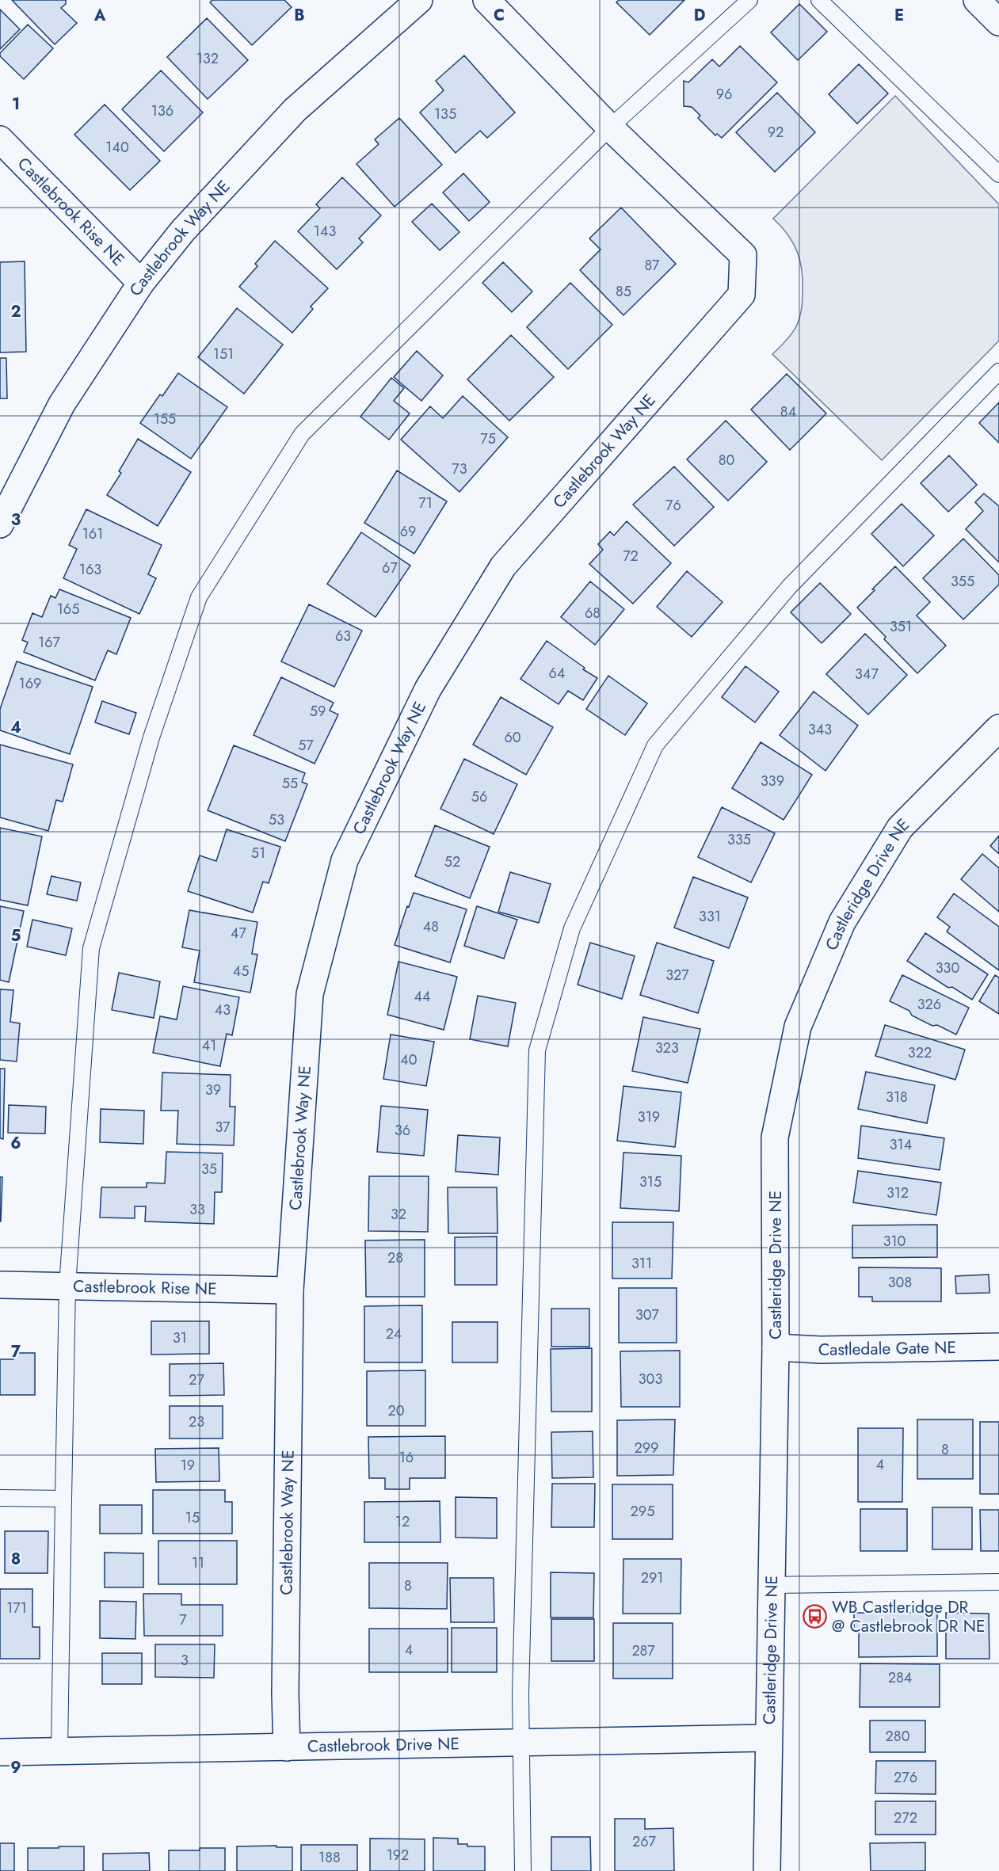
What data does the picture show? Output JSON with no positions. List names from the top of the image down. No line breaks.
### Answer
{"streets":{"street":["Castlebrook Rise NE","Castlebrook Way NE","Castleridge Drive NE","Castledale Gate NE","Castlebrook Drive NE"]},"crossings":[["Castlebrook Rise NE","Castlebrook Way NE"],["Castlebrook Way NE","Castlebrook Drive NE"],["Castleridge Drive NE","Castledale Gate NE"],["Castleridge Drive NE","Castlebrook Drive NE"]],"places":{"bus stop":["WB Castleridge DR @ Castlebrook DR NE"]},"house_numbers":["132","96","136","135","92","140","143","87","85","151","84","155","75","80","73","71","76","69","161","72","67","163","355","165","68","351","63","167","64","347","169","59","343","60","57","339","55","56","53","335","51","52","331","48","47","330","45","327","44","326","43","41","323","322","40","39","318","319","37","36","314","35","315","312","33","32","310","28","311","308","307","24","31","303","27","20","23","299","8","16","4","19","295","15","12","11","291","8","171","7","4","287","3","284","280","276","272","267","192","188"],"grid":{"columns":["A","B","C","D","E"],"rows":["1","2","3","4","5","6","7","8","9"]}}
